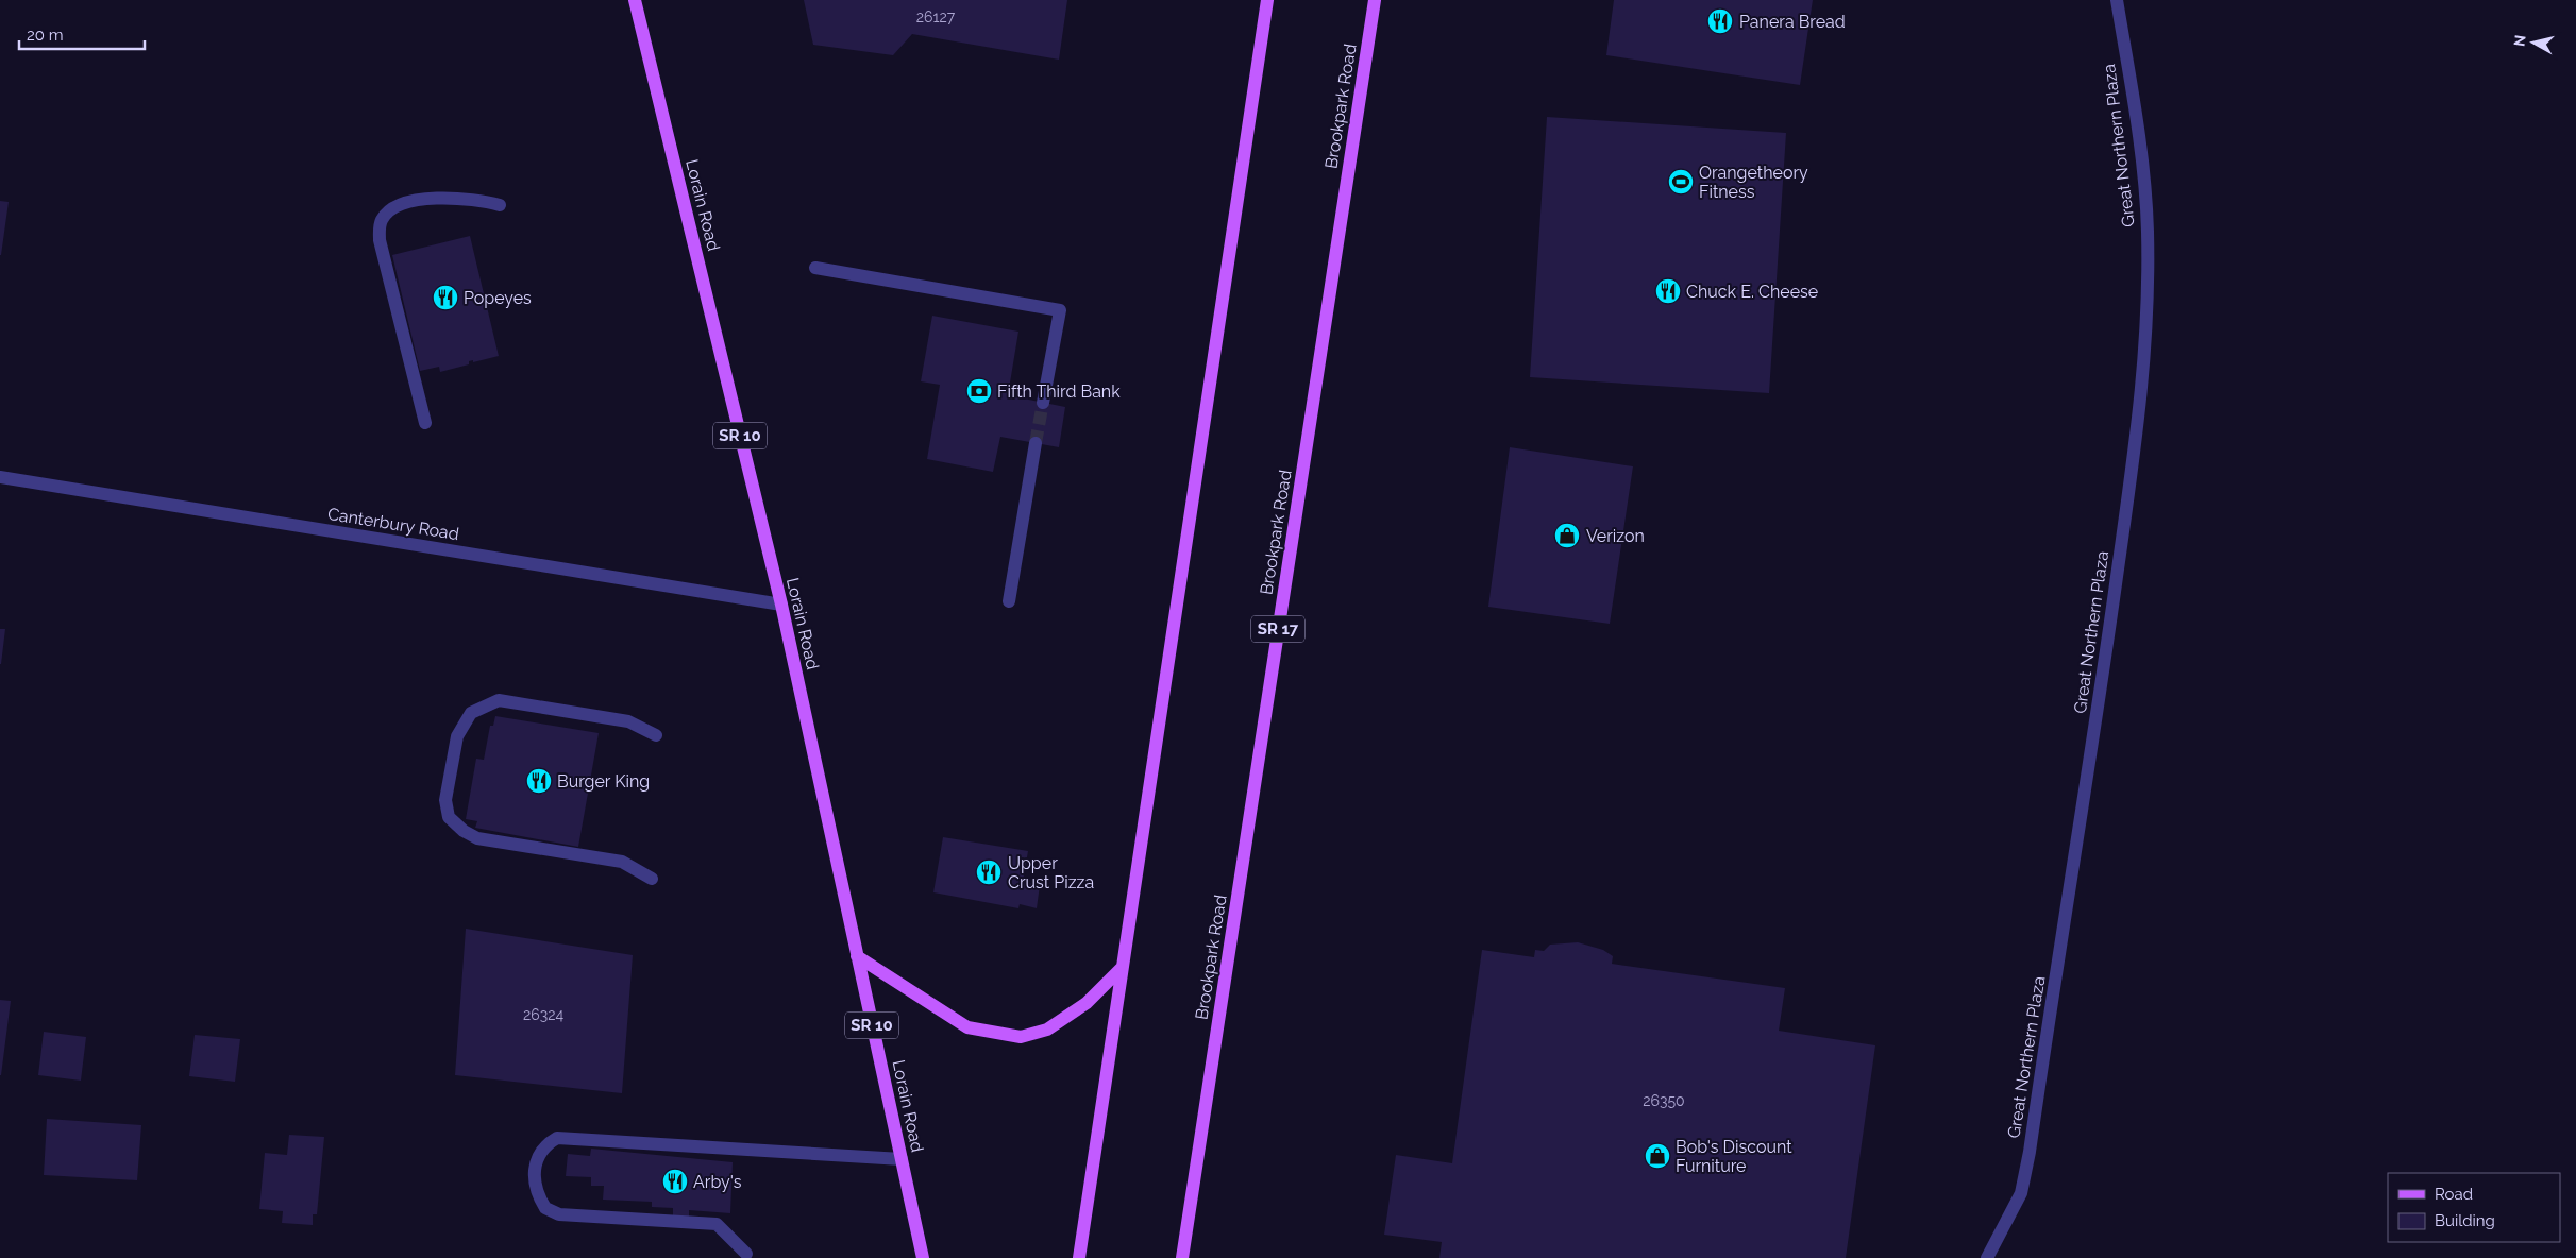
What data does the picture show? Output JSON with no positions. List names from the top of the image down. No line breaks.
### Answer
{"streets":{"main road":["Brookpark Road","Lorain Road","SR 10","SR 17"],"street":["Great Northern Plaza","Canterbury Road"]},"crossings":[["Lorain Road","Canterbury Road"]],"places":{"restaurant":["Panera Bread","Chuck E. Cheese","Popeyes","Burger King","Upper Crust Pizza","Arby's"],"sports":["Orangetheory Fitness"],"bank":["Fifth Third Bank"],"shop":["Verizon","Bob's Discount Furniture"]},"house_numbers":["26127","26324","26350"],"legend":["Road","Building"],"scale_bar":"20 m","north":"left"}
